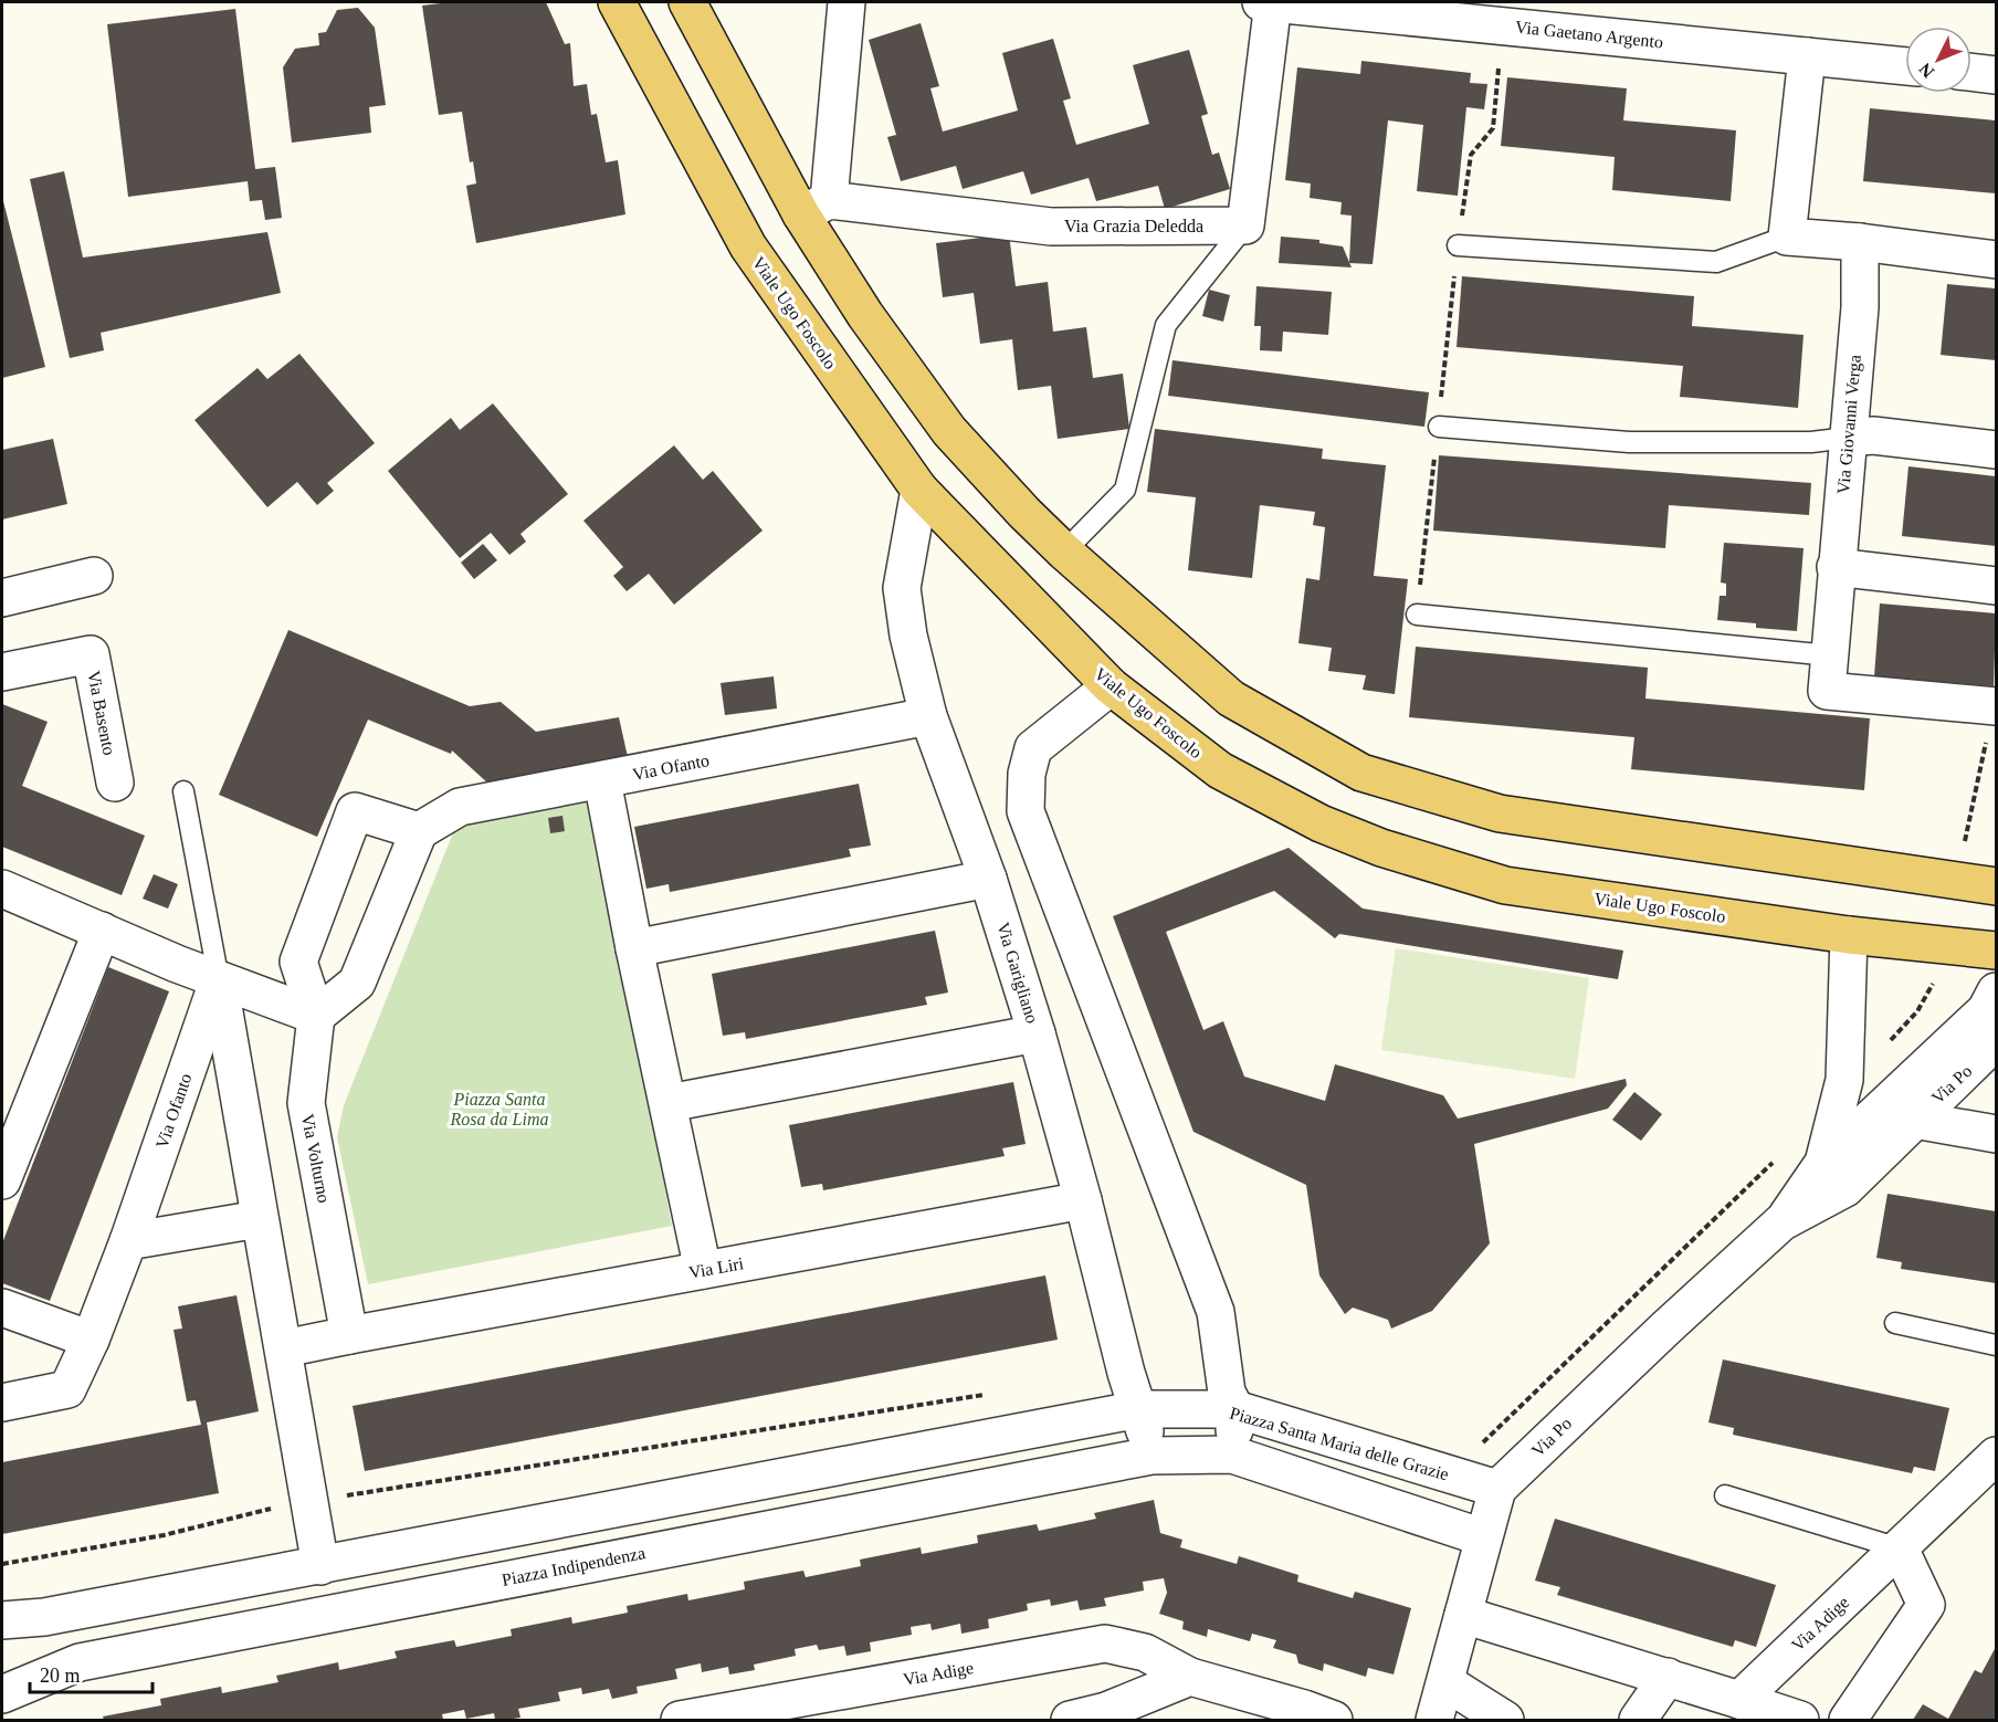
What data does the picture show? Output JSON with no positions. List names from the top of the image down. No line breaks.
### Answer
{"streets":{"main road":["Viale Ugo Foscolo"],"street":["Via Gaetano Argento","Via Grazia Deledda","Via Giovanni Verga","Via Basento","Via Ofanto","Via Garigliano","Via Po","Via Volturno","Via Liri","Piazza Santa Maria delle Grazie","Piazza Indipendenza","Via Adige"]},"crossings":[["Viale Ugo Foscolo","Via Garigliano"],["Viale Ugo Foscolo","Via Po"],["Via Ofanto","Via Garigliano"],["Via Garigliano","Via Liri"],["Via Garigliano","Piazza Santa Maria delle Grazie"],["Via Garigliano","Piazza Indipendenza"],["Via Po","Piazza Santa Maria delle Grazie"],["Via Volturno","Via Liri"]],"parks":["Piazza Santa Rosa da Lima"],"scale_bar":"20 m","north":"bottom left"}
